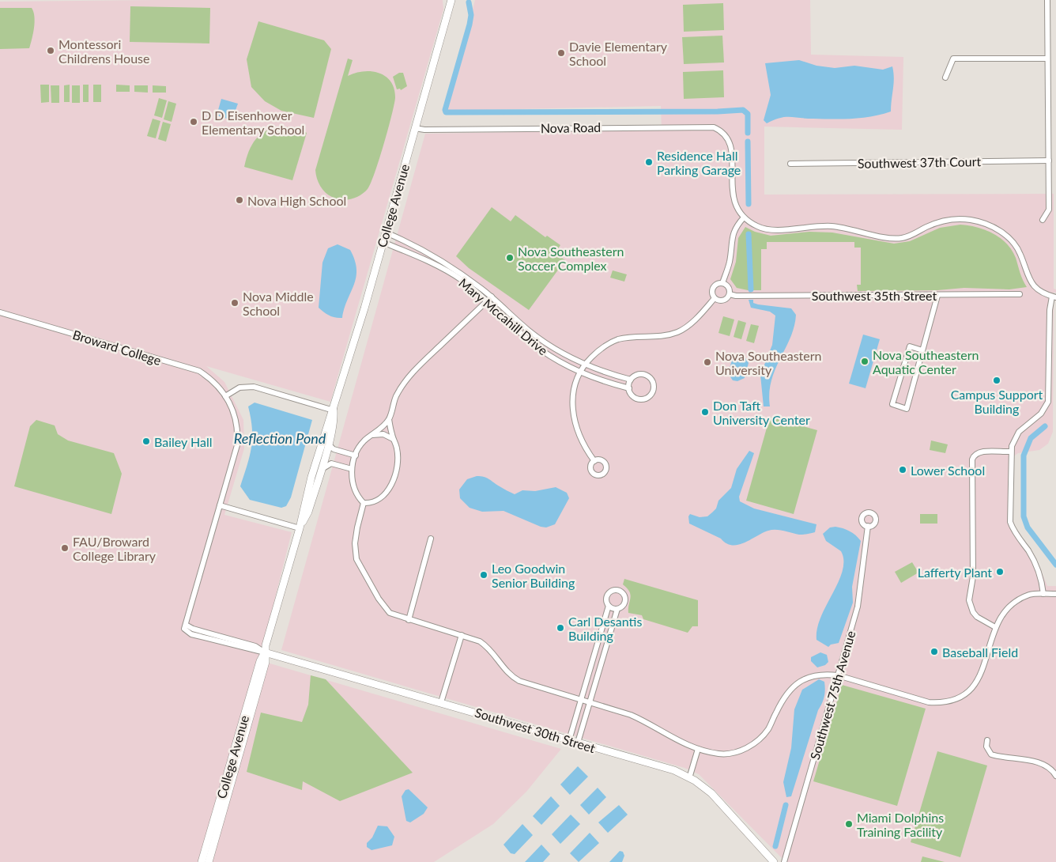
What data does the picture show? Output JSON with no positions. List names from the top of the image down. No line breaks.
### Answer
{"streets":{"street":["Nova Road","Southwest 37th Court","College Avenue","Southwest 35th Street","Mary Mccahill Drive","Broward College","Southwest 75th Avenue","Southwest 30th Street"]},"crossings":[["Nova Road","College Avenue"],["College Avenue","Mary Mccahill Drive"],["College Avenue","Broward College"],["College Avenue","Southwest 30th Street"],["Broward College","Southwest 30th Street"]],"water":["Reflection Pond"],"places":["Montessori Childrens House","Davie Elementary School","D D Eisenhower Elementary School","Residence Hall Parking Garage","Nova High School","Nova Southeastern Soccer Complex","Nova Middle School","Nova Southeastern Aquatic Center","Nova Southeastern University","Campus Support Building","Don Taft University Center","Bailey Hall","Lower School","FAU/Broward College Library","Lafferty Plant","Leo Goodwin Senior Building","Carl Desantis Building","Baseball Field","Miami Dolphins Training Facility"]}
